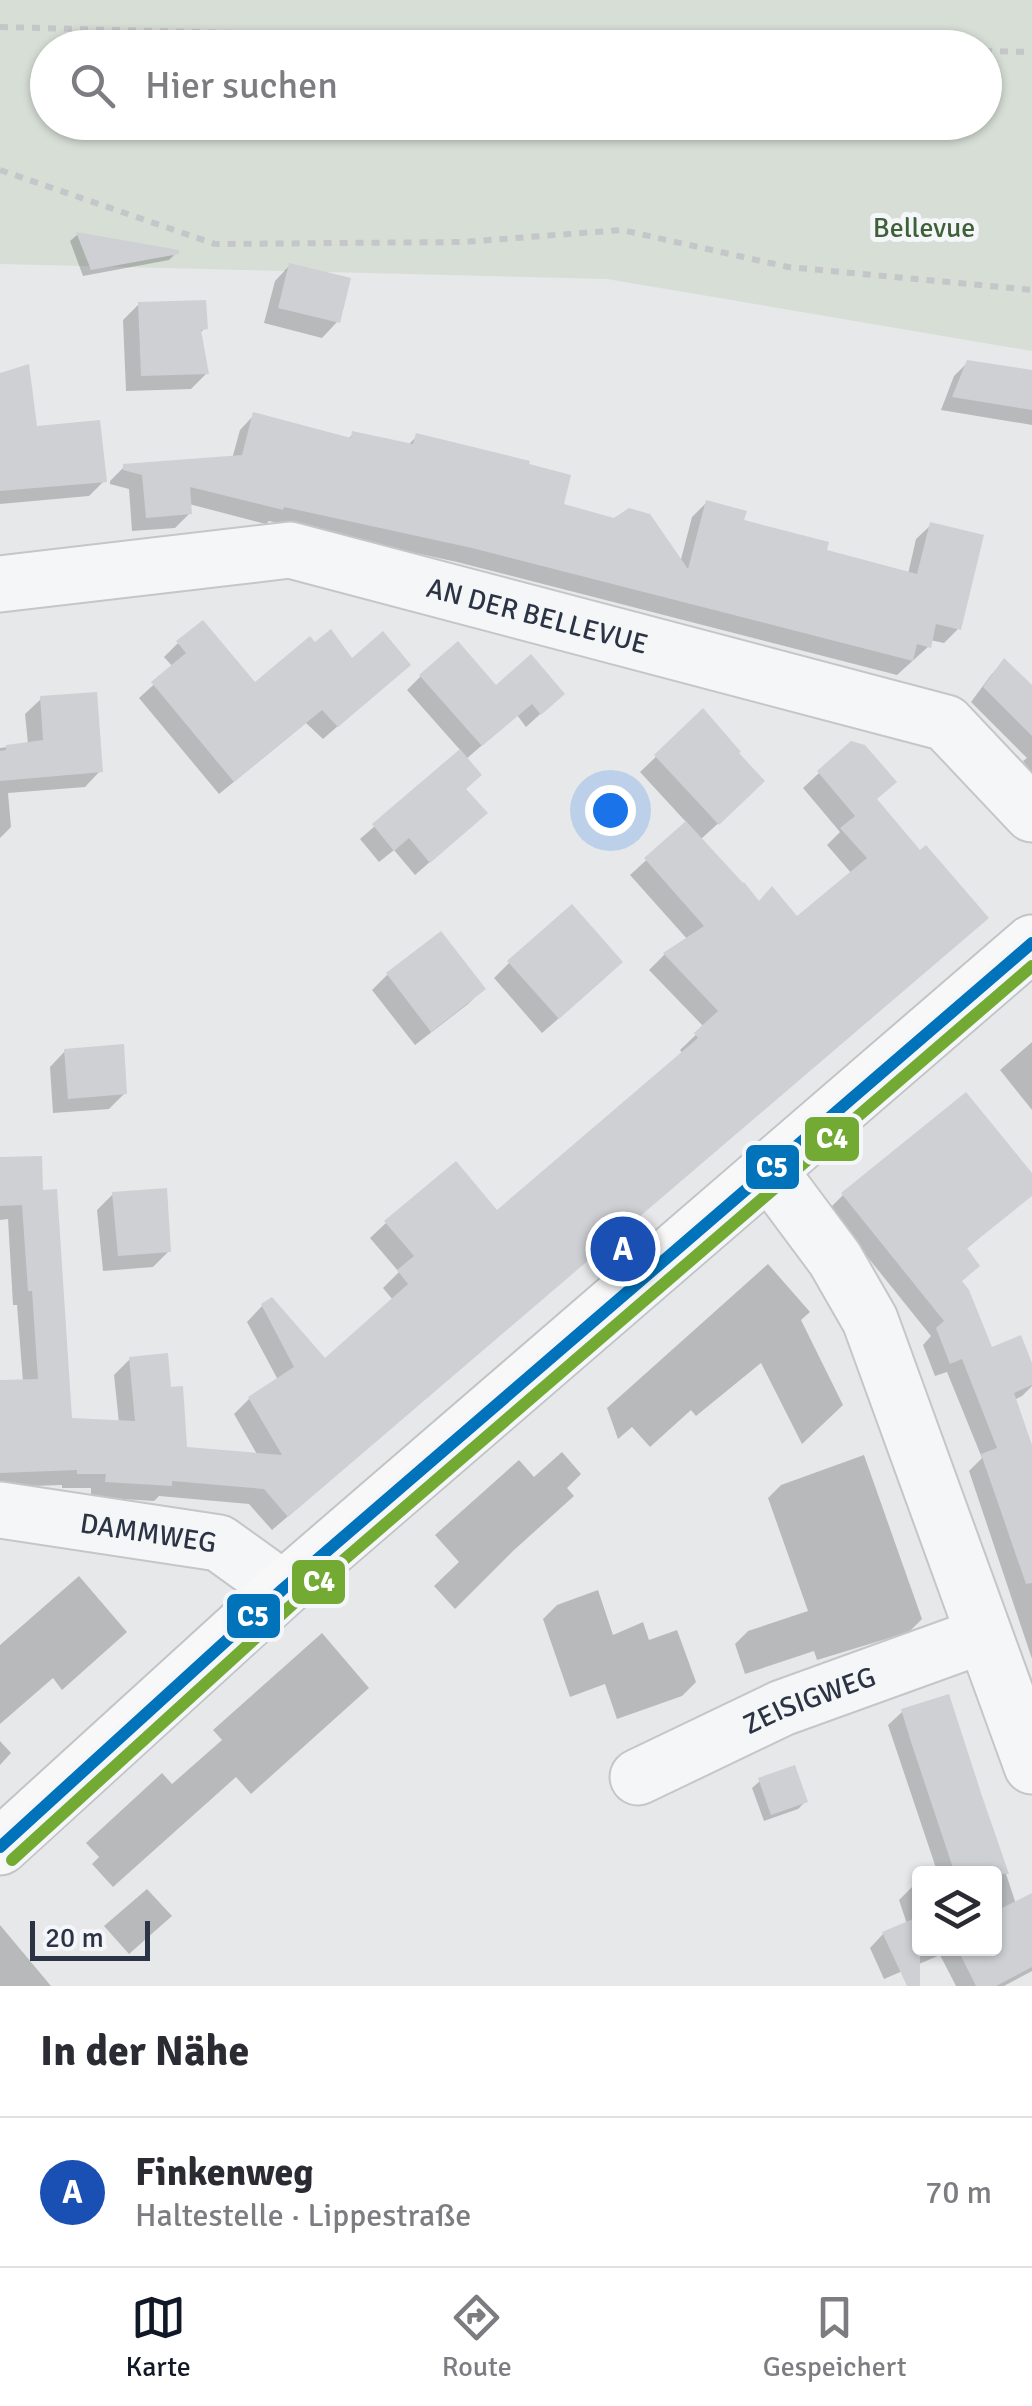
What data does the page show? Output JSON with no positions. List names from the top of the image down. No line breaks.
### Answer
{"streets":{"street":["AN DER BELLEVUE","DAMMWEG","ZEISIGWEG"]},"parks":["Bellevue"],"lines":["transit line C5","transit line C4"],"scale_bar":"20 m","page":{"search":"Hier suchen","pins":"A","scale":"20 m","heading":"In der Nähe","list":[{"mark":"A","name":"Finkenweg","note":"Haltestelle · Lippestraße","value":"70 m"}],"nav":["Karte","Route","Gespeichert"]}}
